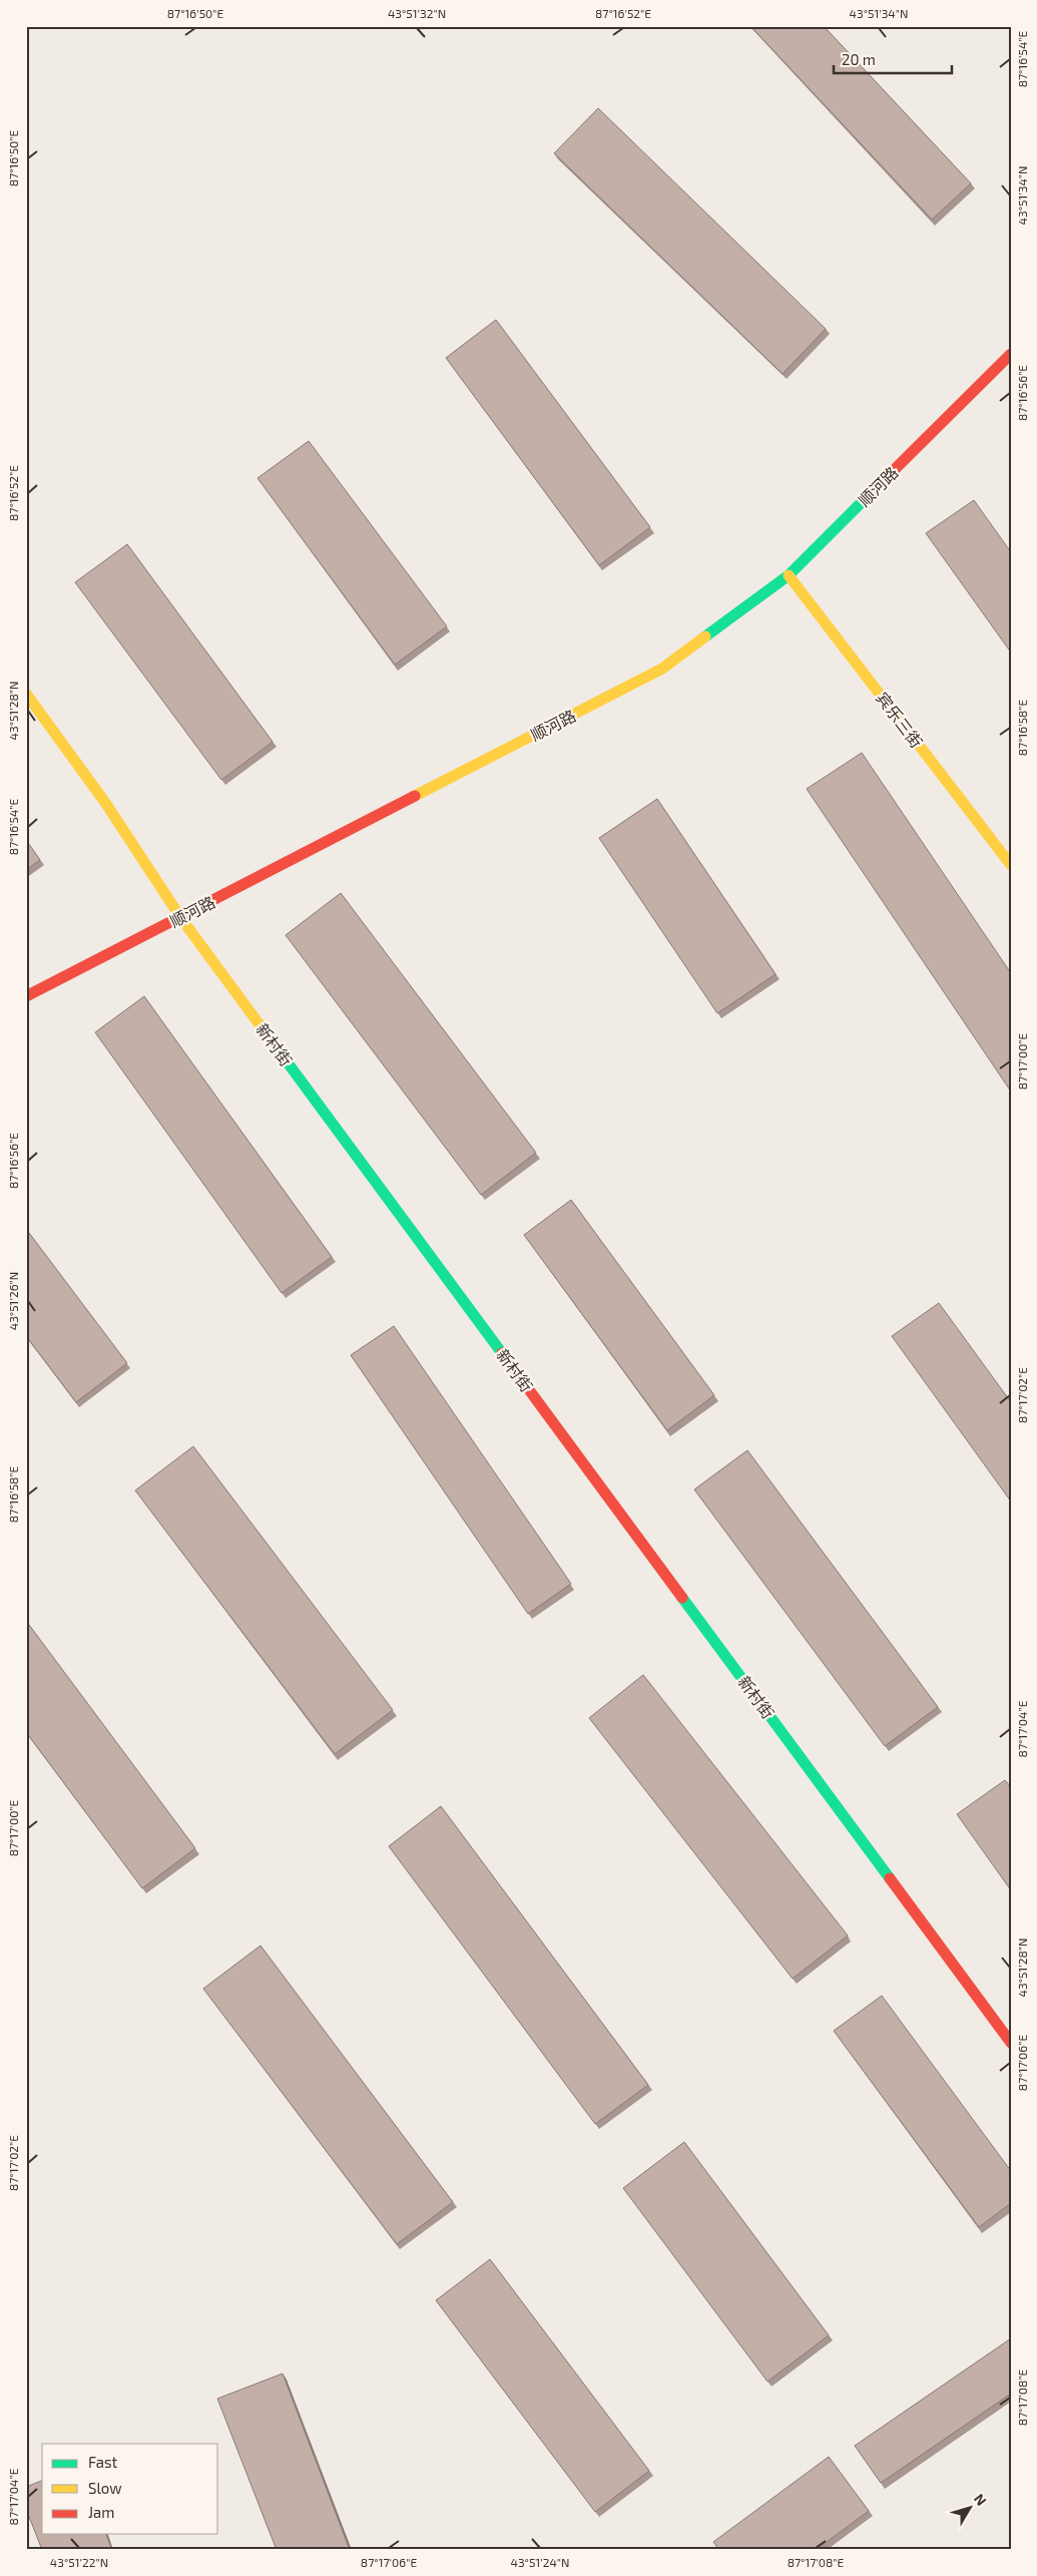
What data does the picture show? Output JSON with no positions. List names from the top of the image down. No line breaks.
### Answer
{"streets":{"street":["顺河路","宾乐三街","新村街"]},"crossings":[["顺河路","宾乐三街"],["顺河路","新村街"]],"legend":["Fast","Slow","Jam"],"scale_bar":"20 m","north":"top right","coordinates":["87°16'50\"E","43°51'32\"N","87°16'52\"E","43°51'34\"N","87°16'54\"E","87°16'56\"E","43°51'28\"N","87°16'58\"E","87°17'00\"E","43°51'26\"N","87°17'02\"E","87°17'04\"E","87°17'06\"E","87°17'08\"E","43°51'22\"N","43°51'24\"N"]}
